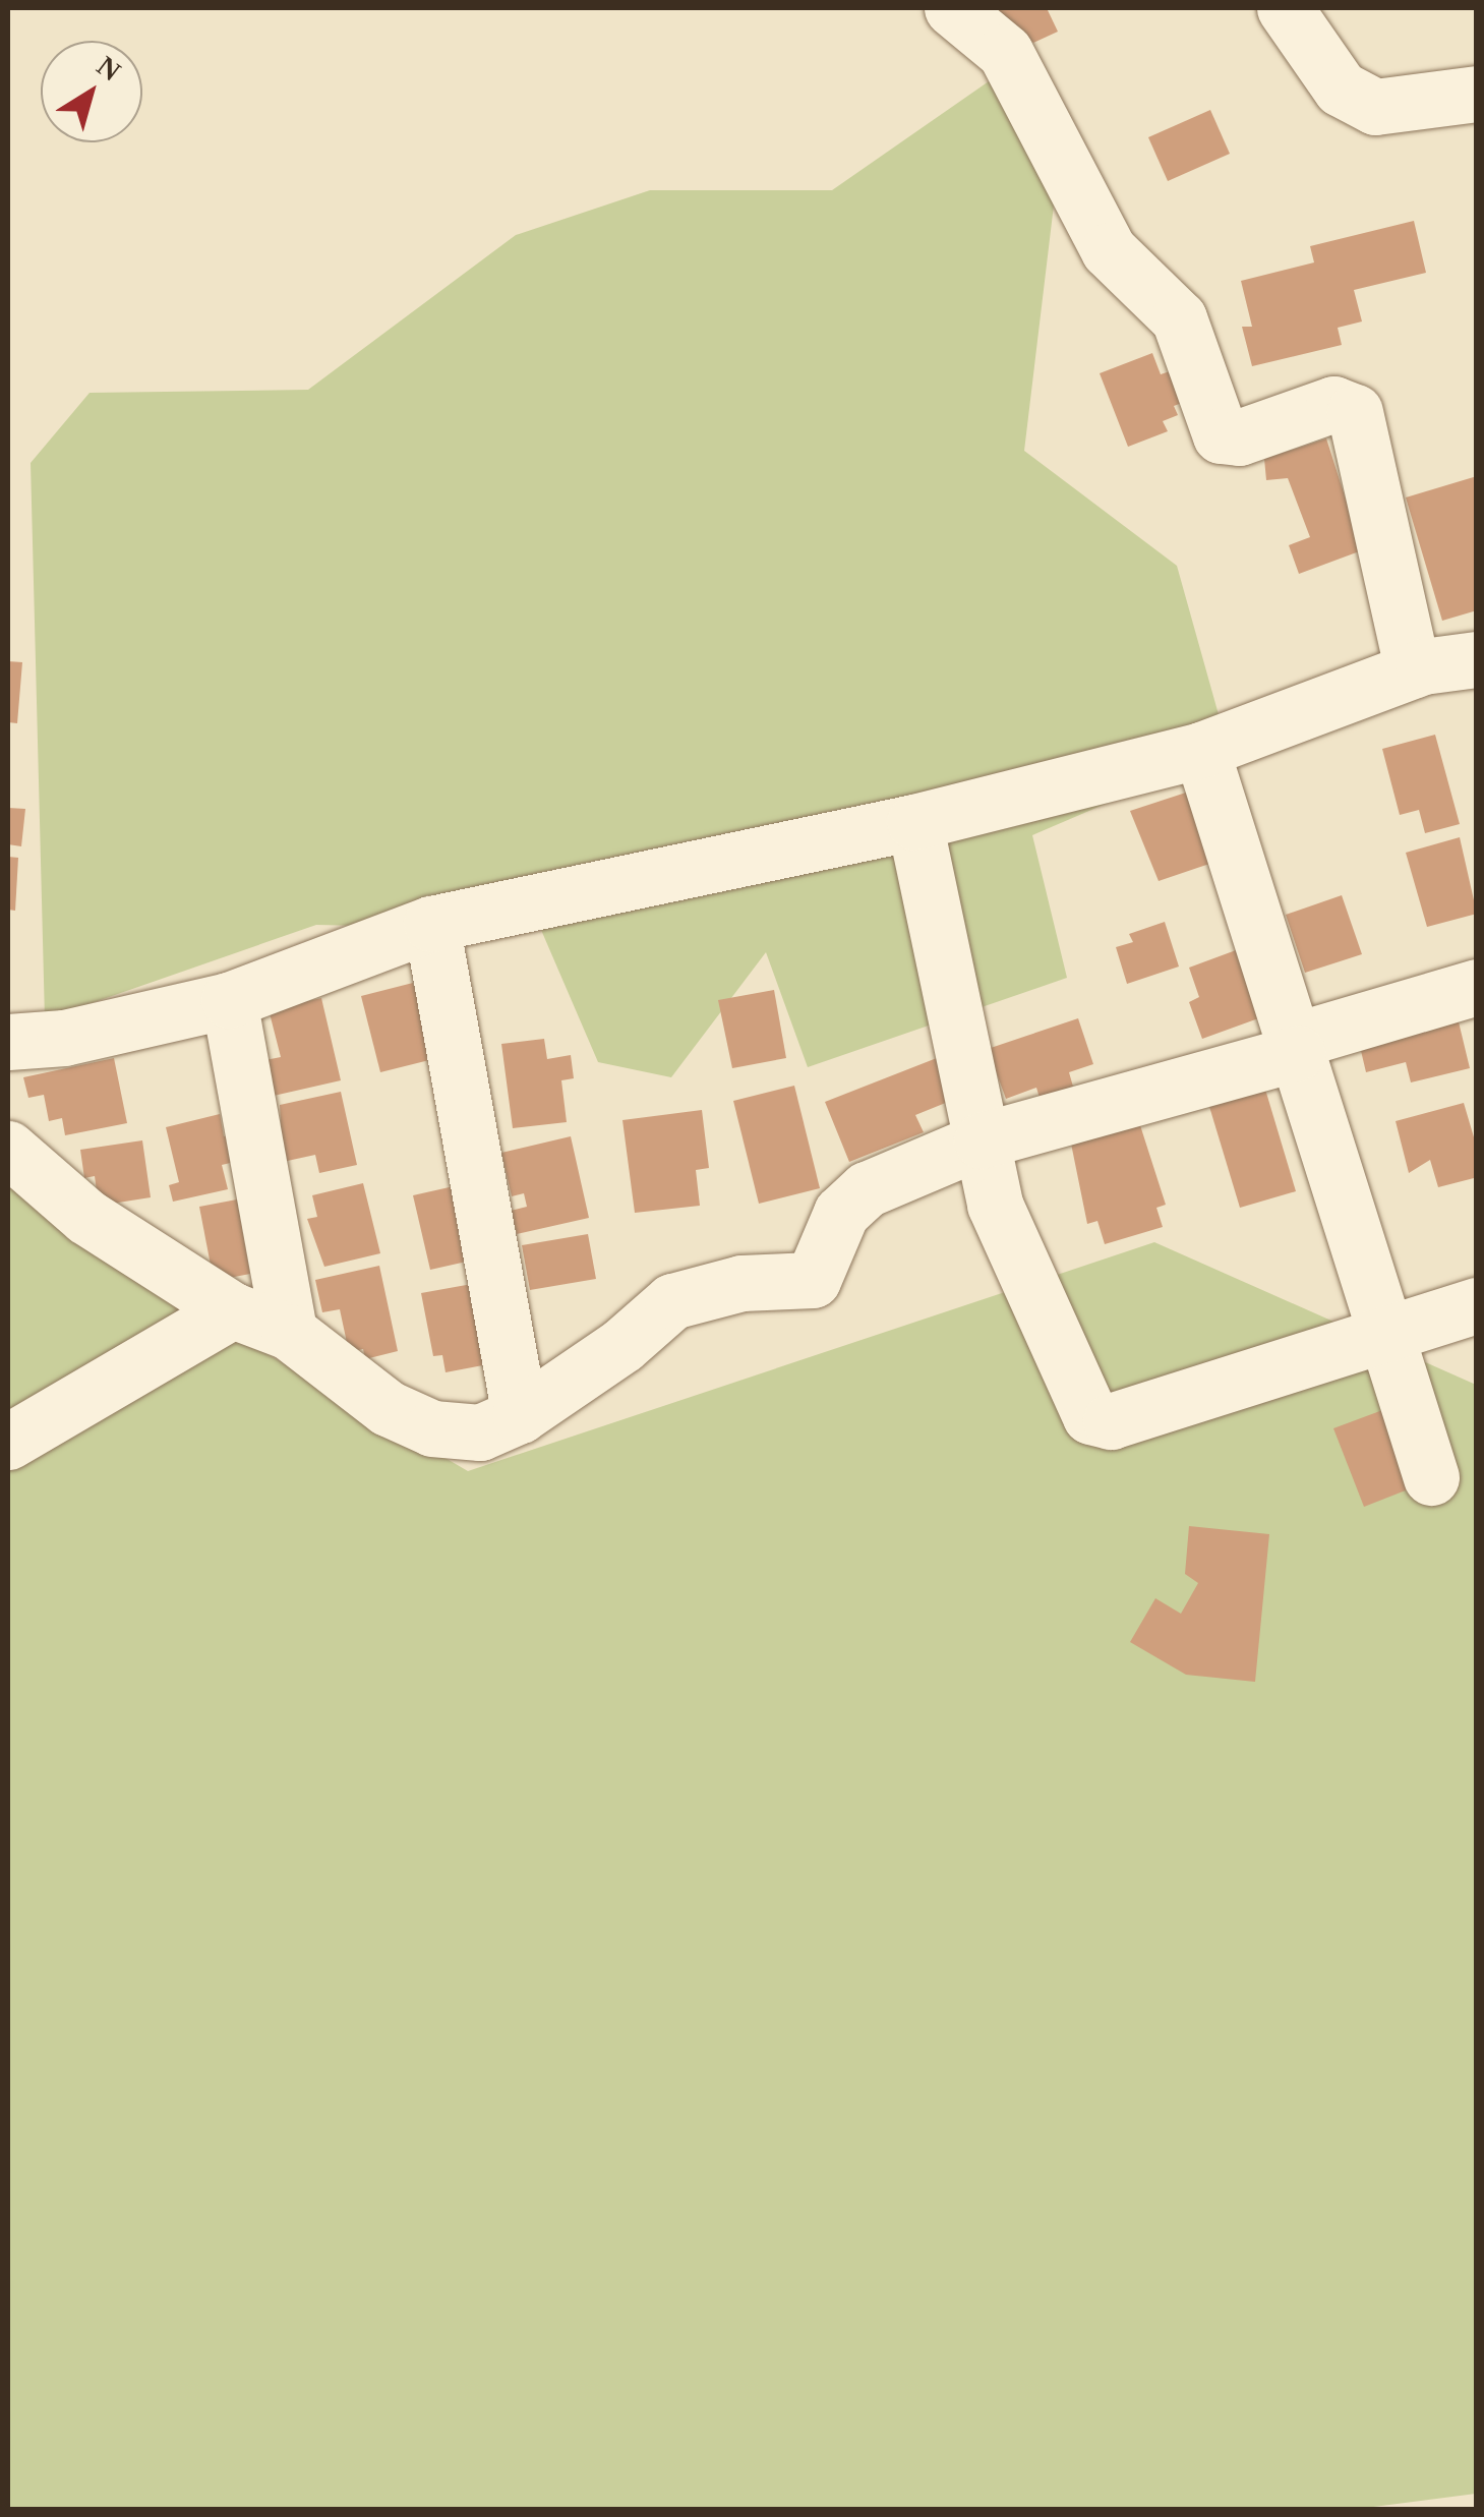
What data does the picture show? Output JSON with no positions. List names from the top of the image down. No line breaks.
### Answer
{"north":"top right"}
